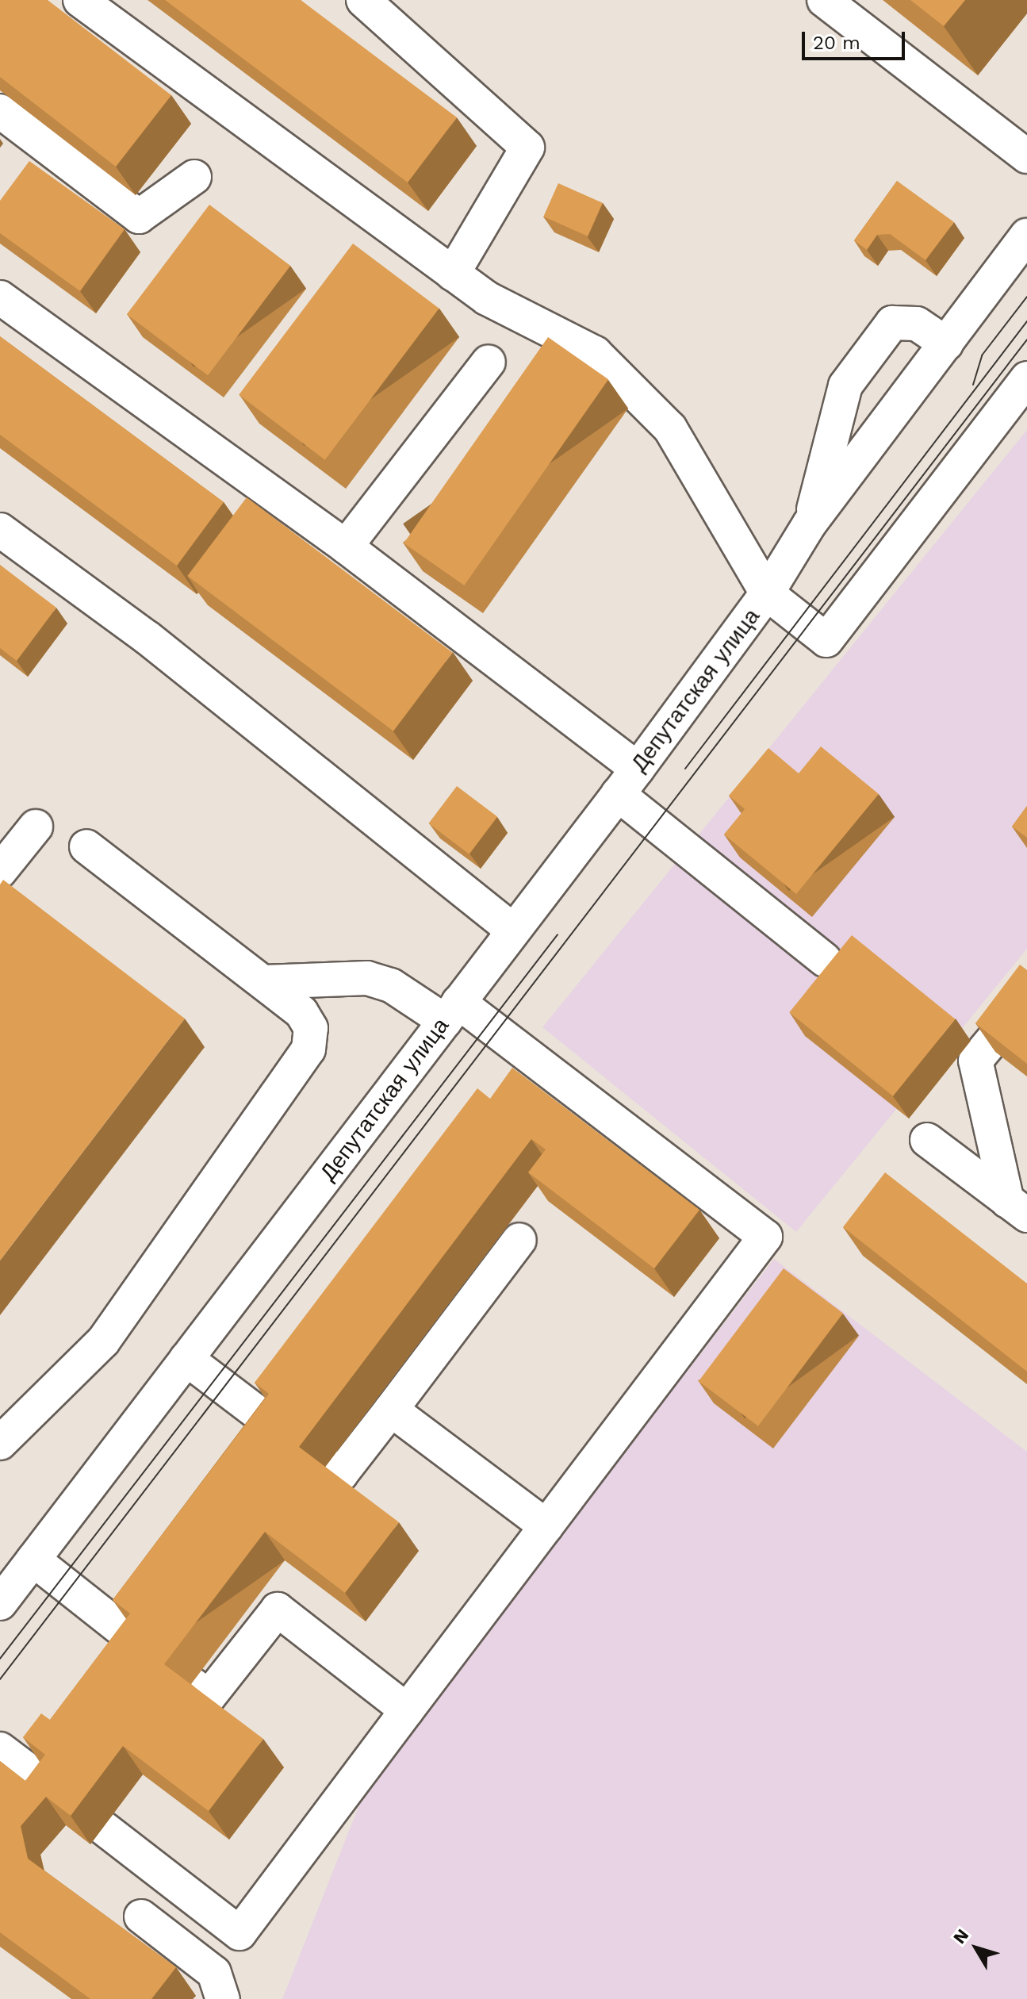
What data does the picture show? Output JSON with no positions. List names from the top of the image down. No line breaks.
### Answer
{"streets":{"street":["Депутатская улица"]},"scale_bar":"20 m","north":"top left"}
